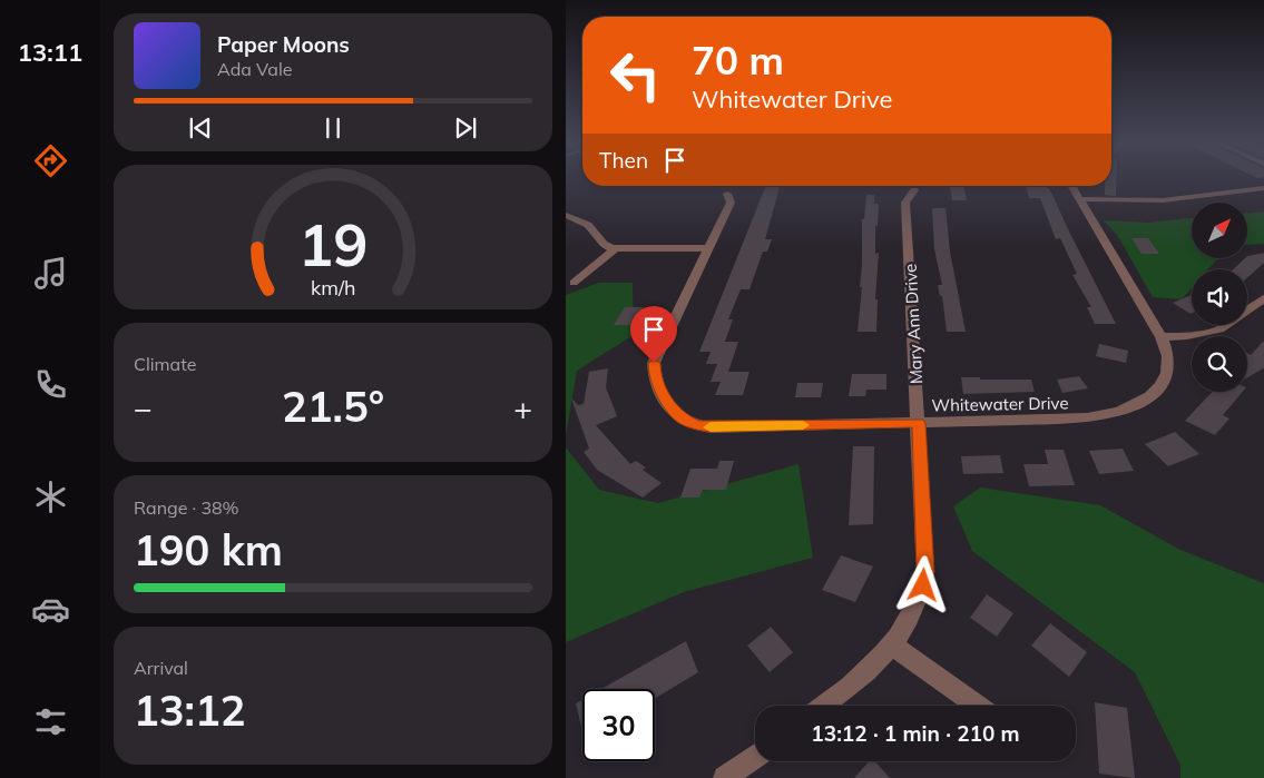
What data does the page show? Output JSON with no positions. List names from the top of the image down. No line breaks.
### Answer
{"streets":{"street":["Mary Ann Drive","Whitewater Drive"]},"crossings":[["Mary Ann Drive","Whitewater Drive"]],"north":"top right","page":{"tabs":"13:11","turn":["70 m","Whitewater Drive"],"song":["Paper Moons","Ada Vale"],"then":"Then","tile":["Climate",["Range · 38%","190 km"],["Arrival","13:12"]],"heat":["−","21.5°","+"],"limit":"30","trip":"13:12 · 1 min · 210 m","gauge":["19","km/h"]}}
